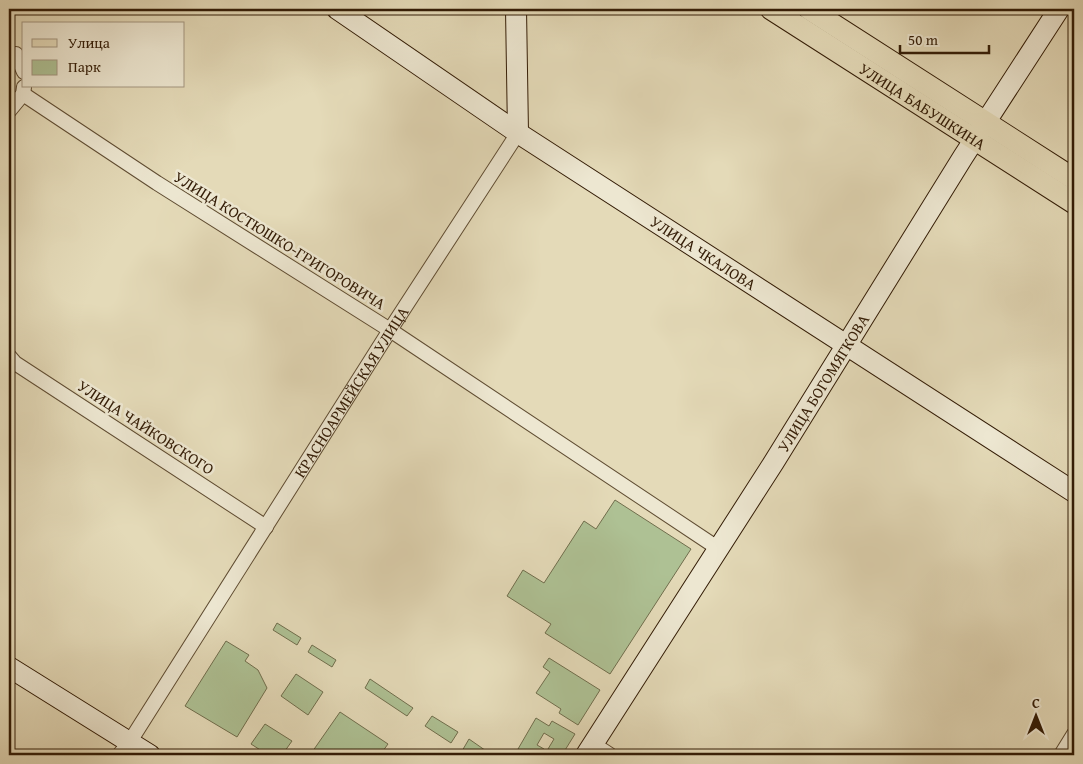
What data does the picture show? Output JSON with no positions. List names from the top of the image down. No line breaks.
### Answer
{"streets":{"main road":["УЛИЦА БАБУШКИНА","УЛИЦА ЧКАЛОВА","УЛИЦА БОГОМЯГКОВА"],"street":["УЛИЦА КОСТЮШКО-ГРИГОРОВИЧА","КРАСНОАРМЕЙСКАЯ УЛИЦА","УЛИЦА ЧАЙКОВСКОГО"]},"crossings":[["УЛИЦА БАБУШКИНА","УЛИЦА БОГОМЯГКОВА"],["УЛИЦА КОСТЮШКО-ГРИГОРОВИЧА","УЛИЦА БОГОМЯГКОВА"],["УЛИЦА КОСТЮШКО-ГРИГОРОВИЧА","КРАСНОАРМЕЙСКАЯ УЛИЦА"],["УЛИЦА ЧКАЛОВА","УЛИЦА БОГОМЯГКОВА"],["УЛИЦА ЧКАЛОВА","КРАСНОАРМЕЙСКАЯ УЛИЦА"],["КРАСНОАРМЕЙСКАЯ УЛИЦА","УЛИЦА ЧАЙКОВСКОГО"]],"legend":["Улица","Парк"],"scale_bar":"50 m","north":"top"}
